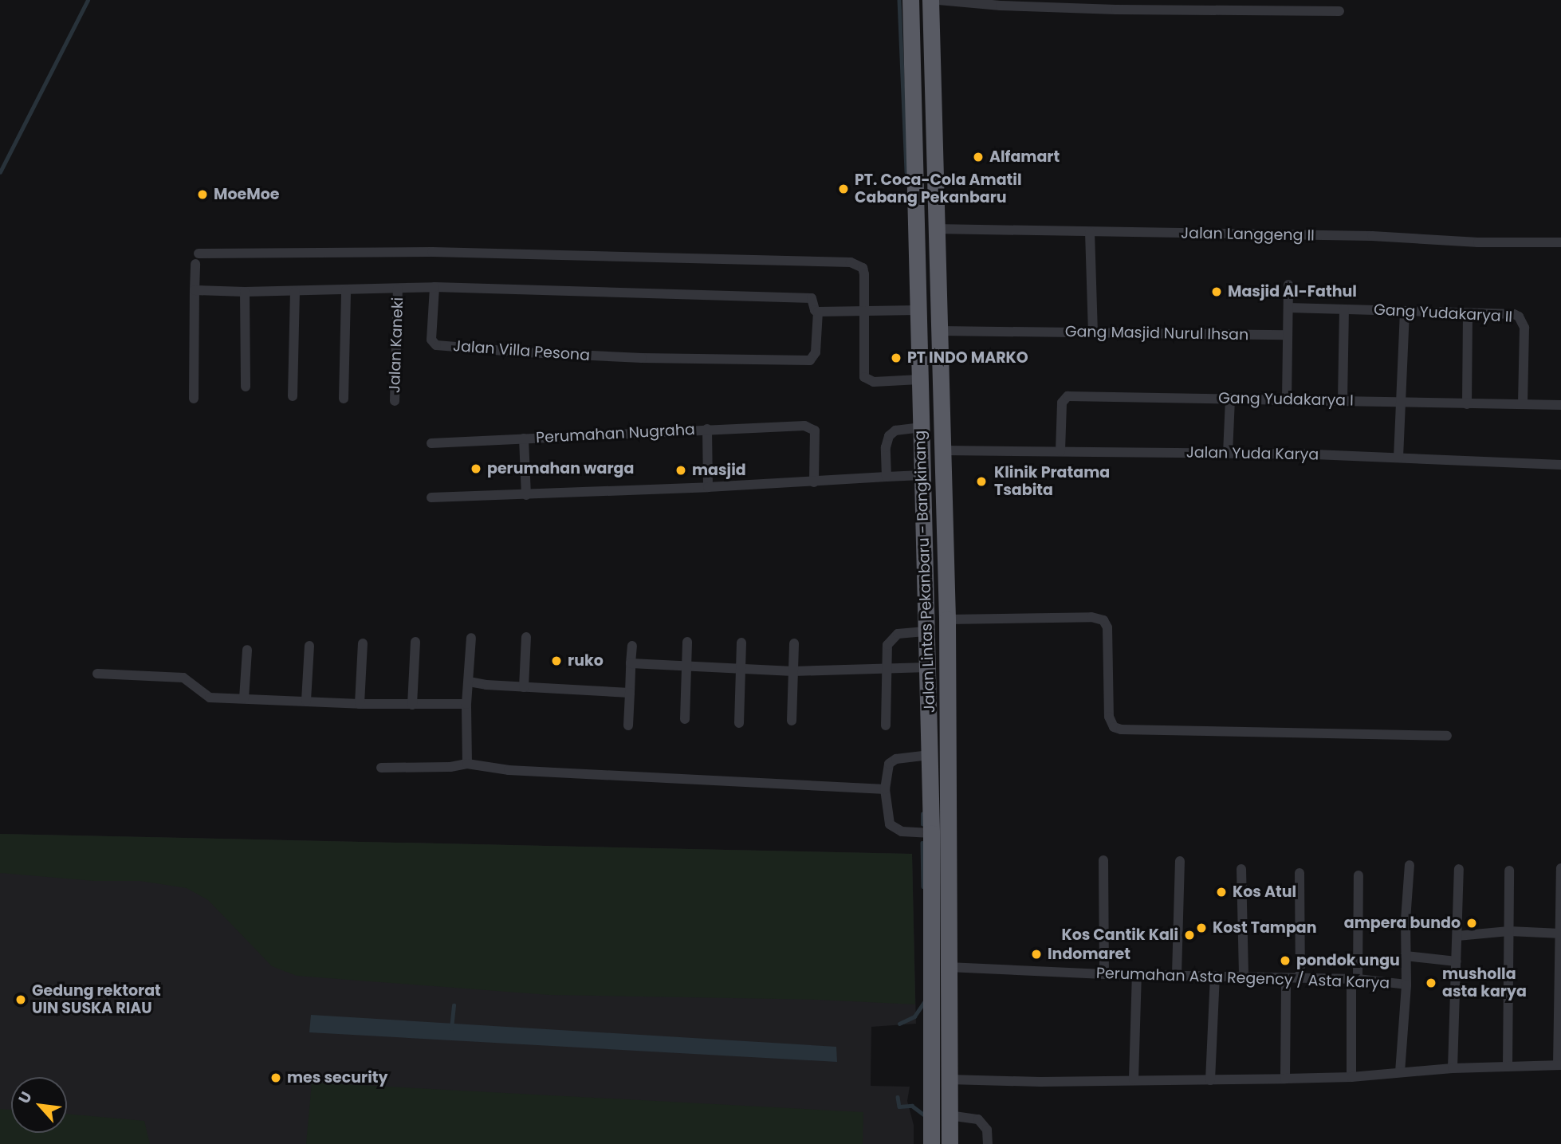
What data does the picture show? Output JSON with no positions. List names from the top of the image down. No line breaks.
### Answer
{"streets":{"highway":["Jalan Lintas Pekanbaru - Bangkinang"],"street":["Jalan Langgeng II","Gang Yudakarya II","Gang Masjid Nurul Ihsan","Jalan Kaneki","Jalan Villa Pesona","Gang Yudakarya I","Perumahan Nugraha","Jalan Yuda Karya","Perumahan Asta Regency / Asta Karya"]},"crossings":[["Jalan Langgeng II","Jalan Lintas Pekanbaru - Bangkinang"],["Gang Yudakarya II","Gang Yudakarya I"],["Gang Masjid Nurul Ihsan","Jalan Lintas Pekanbaru - Bangkinang"],["Gang Yudakarya I","Jalan Yuda Karya"],["Jalan Yuda Karya","Jalan Lintas Pekanbaru - Bangkinang"],["Jalan Lintas Pekanbaru - Bangkinang","Perumahan Asta Regency / Asta Karya"]],"places":["Alfamart","PT. Coca-Cola Amatil Cabang Pekanbaru","MoeMoe","Masjid Al-Fathul","PT INDO MARKO","perumahan warga","masjid","Klinik Pratama Tsabita","ruko","Kos Atul","ampera bundo","Kost Tampan","Kos Cantik Kali","Indomaret","pondok ungu","musholla asta karya","Gedung rektorat UIN SUSKA RIAU","mes security"],"north":"top left"}
